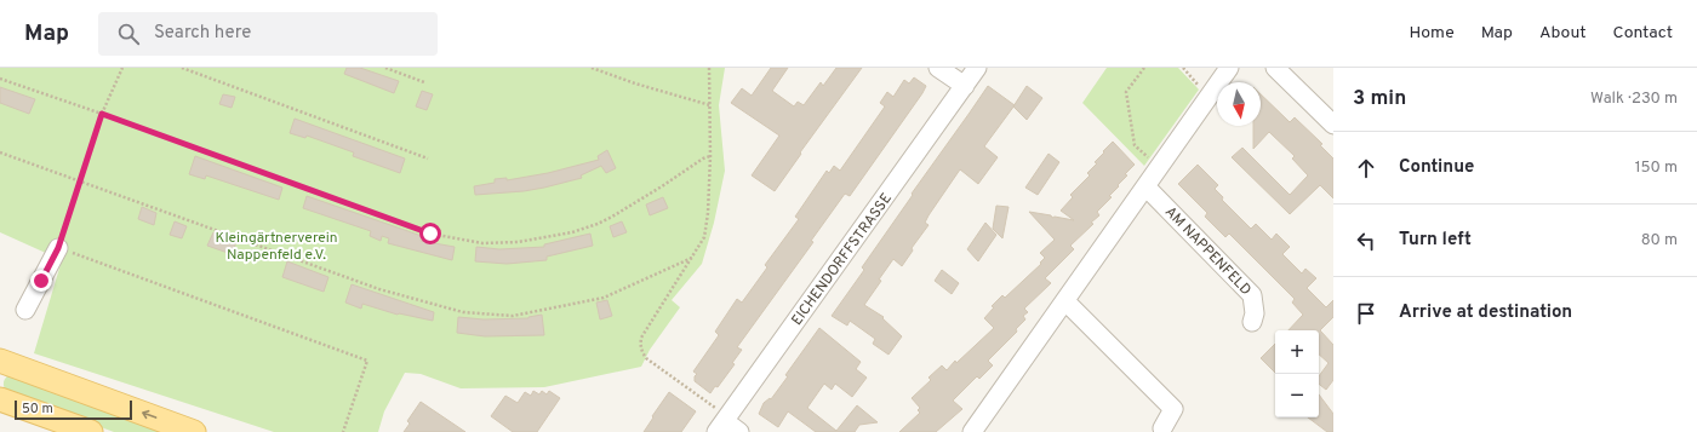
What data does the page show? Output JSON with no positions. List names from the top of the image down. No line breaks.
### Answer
{"streets":{"street":["AM NAPPENFELD","EICHENDORFFSTRASSE"]},"parks":["Kleingärtnerverein Nappenfeld e.V."],"scale_bar":"50 m","north":"bottom","page":{"header":"Map","search":"Search here","nav":["Home","Map","About","Contact"],"heading":["3 min","Walk · 230 m"],"list":[["Continue","150 m"],["Turn left","80 m"],"Arrive at destination"],"map_buttons":["+","−"],"scale":"50 m"}}
